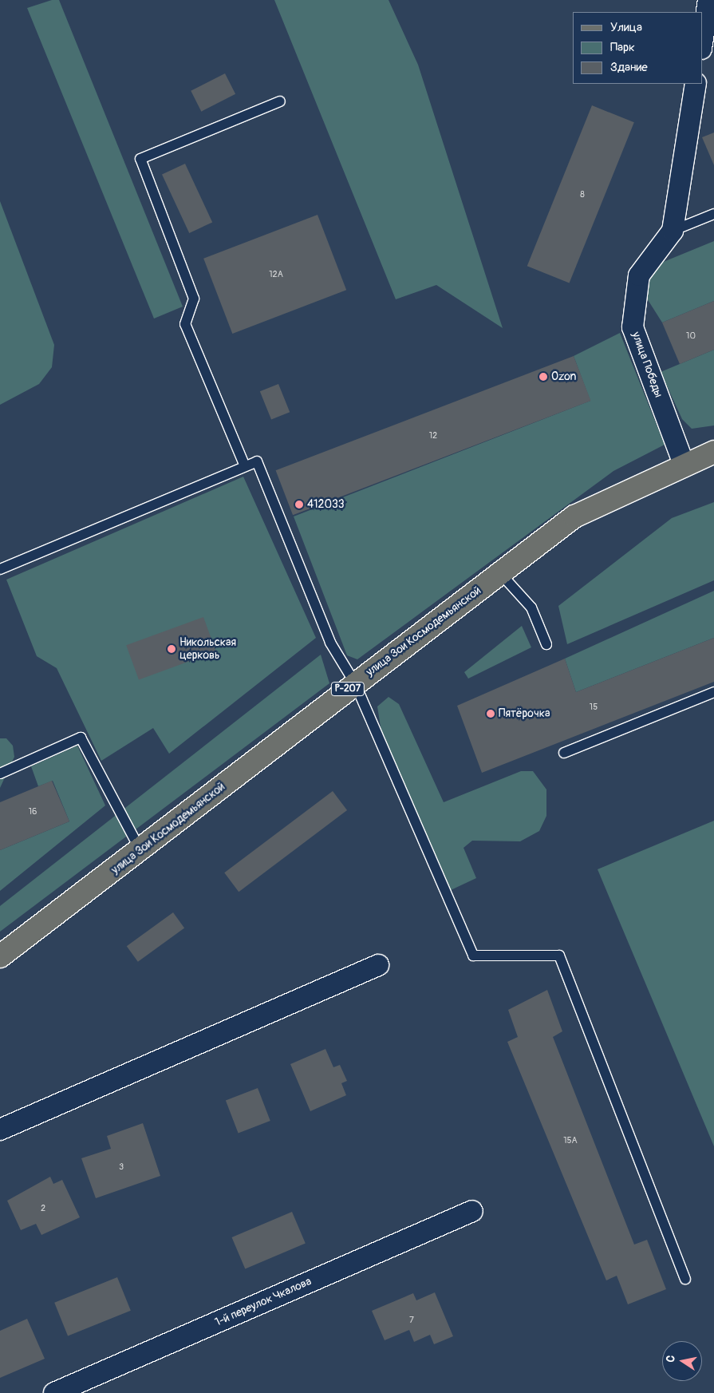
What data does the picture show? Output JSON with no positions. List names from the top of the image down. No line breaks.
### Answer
{"streets":{"main road":["улица Зои Космодемьянской","Р-207"],"street":["улица Победы","1-й переулок Чкалова"]},"crossings":[["улица Победы","улица Зои Космодемьянской"]],"places":["Ozon","412033","Никольская церковь","Пятёрочка"],"house_numbers":["8","12А","10","12","15","16","15А","3","2","7"],"legend":["Улица","Парк","Здание"],"north":"left"}
